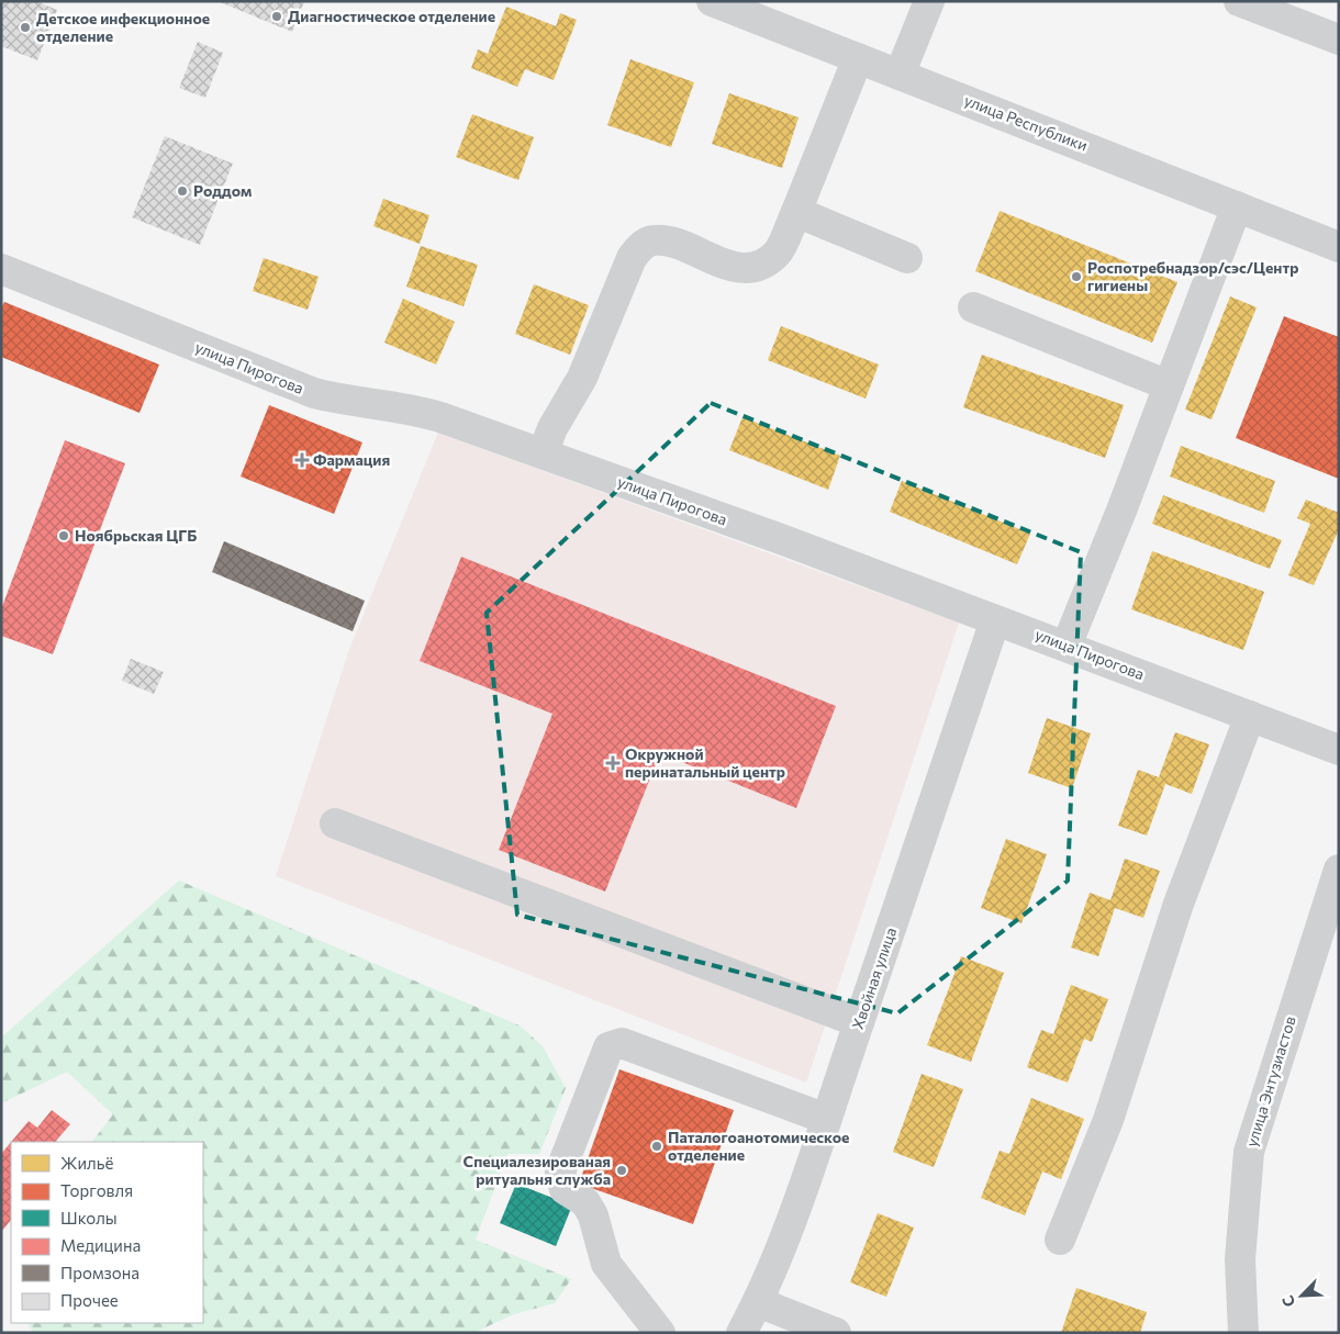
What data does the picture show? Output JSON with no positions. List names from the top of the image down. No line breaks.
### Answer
{"streets":{"street":["улица Республики","улица Пирогова","Хвойная улица","улица Энтузиастов"]},"crossings":[["улица Пирогова","Хвойная улица"]],"places":{"other":["Диагностическое отделение","Детское инфекционное отделение","Роддом","Роспотребнадзор/сэс/Центр гигиены","Ноябрьская ЦГБ","Паталогоанотомическое отделение","Специалезированая ритуальня служба"],"health":["Фармация","Окружной перинатальный центр"]},"legend":["Жильё","Торговля","Школы","Медицина","Промзона","Прочее"],"north":"bottom left"}
